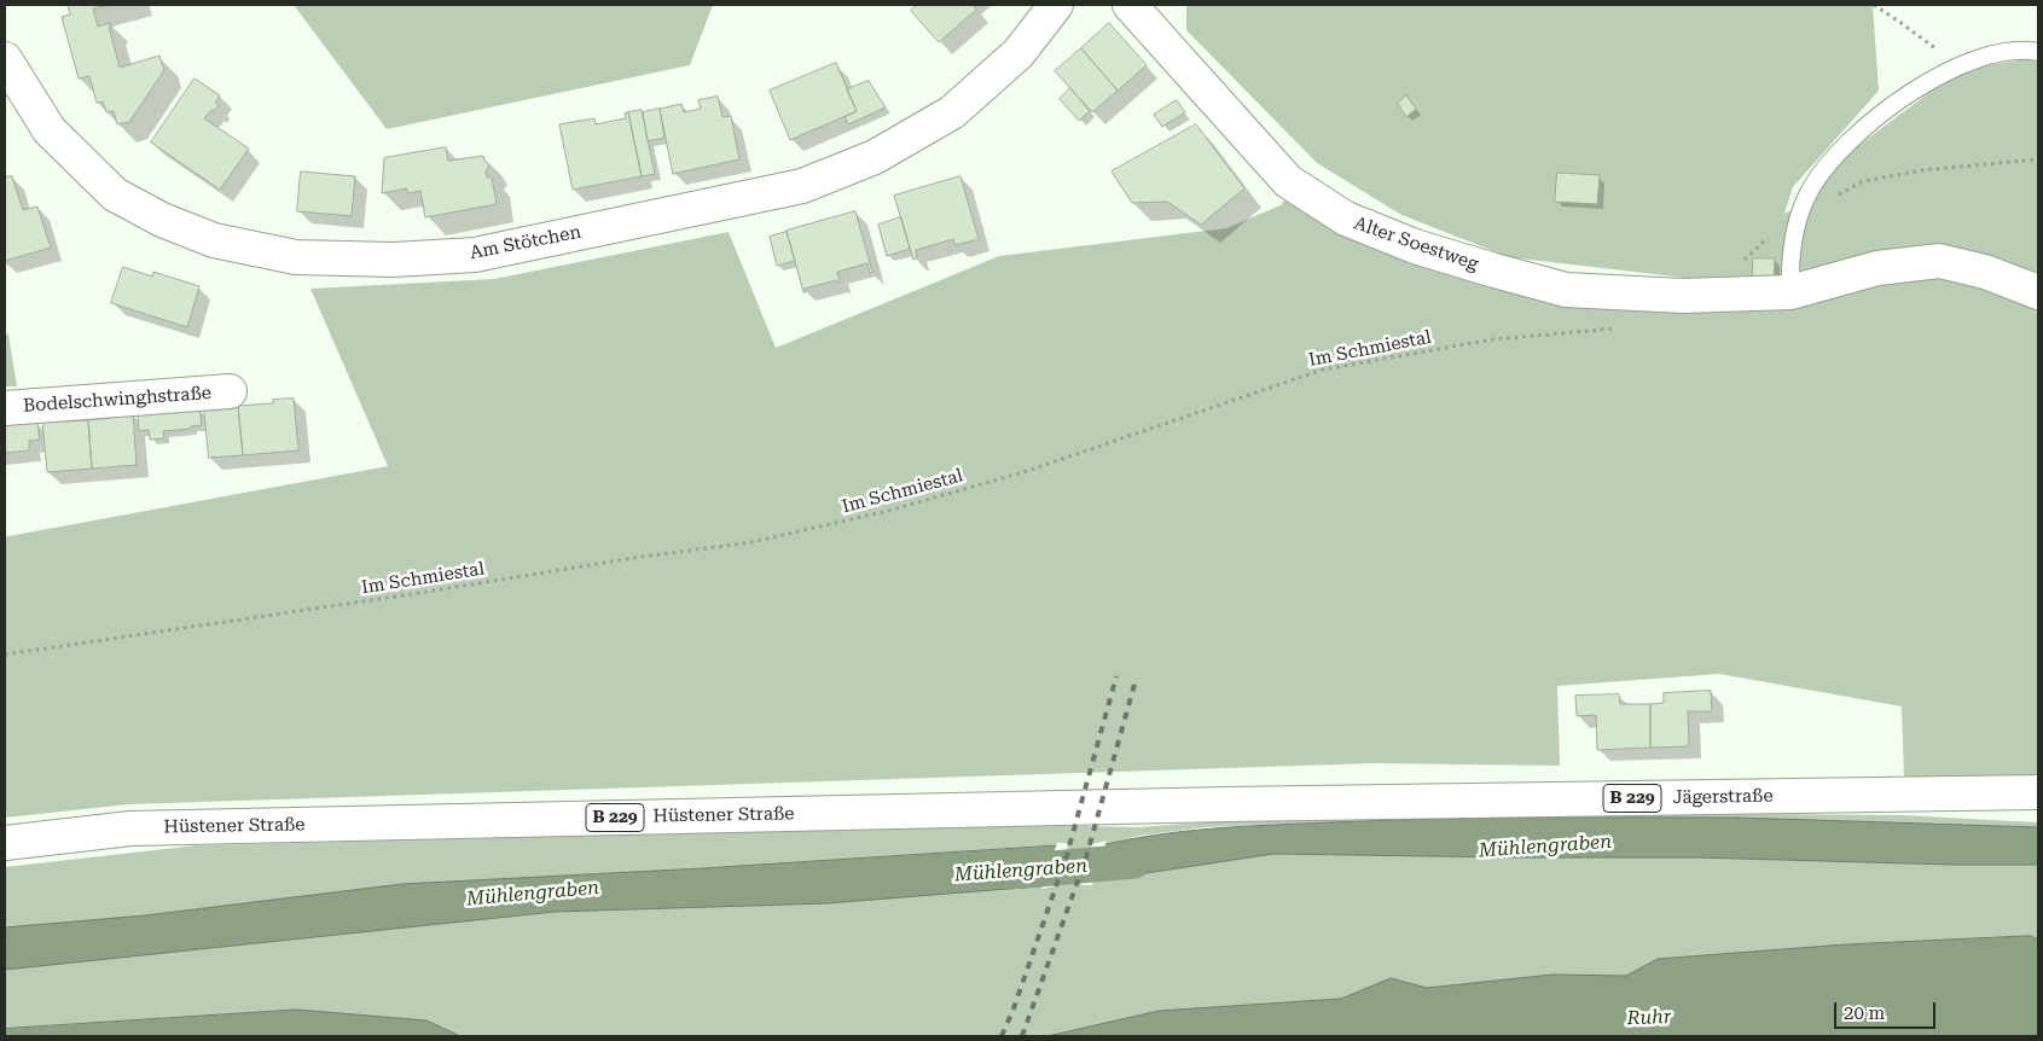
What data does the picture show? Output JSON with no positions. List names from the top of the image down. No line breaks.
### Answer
{"streets":{"street":["Am Stötchen","Alter Soestweg","Bodelschwinghstraße","Jägerstraße","B 229","Hüstener Straße"],"path":["Im Schmiestal"]},"crossings":[["Jägerstraße","Hüstener Straße"]],"water":["Mühlengraben","Ruhr"],"scale_bar":"20 m"}
